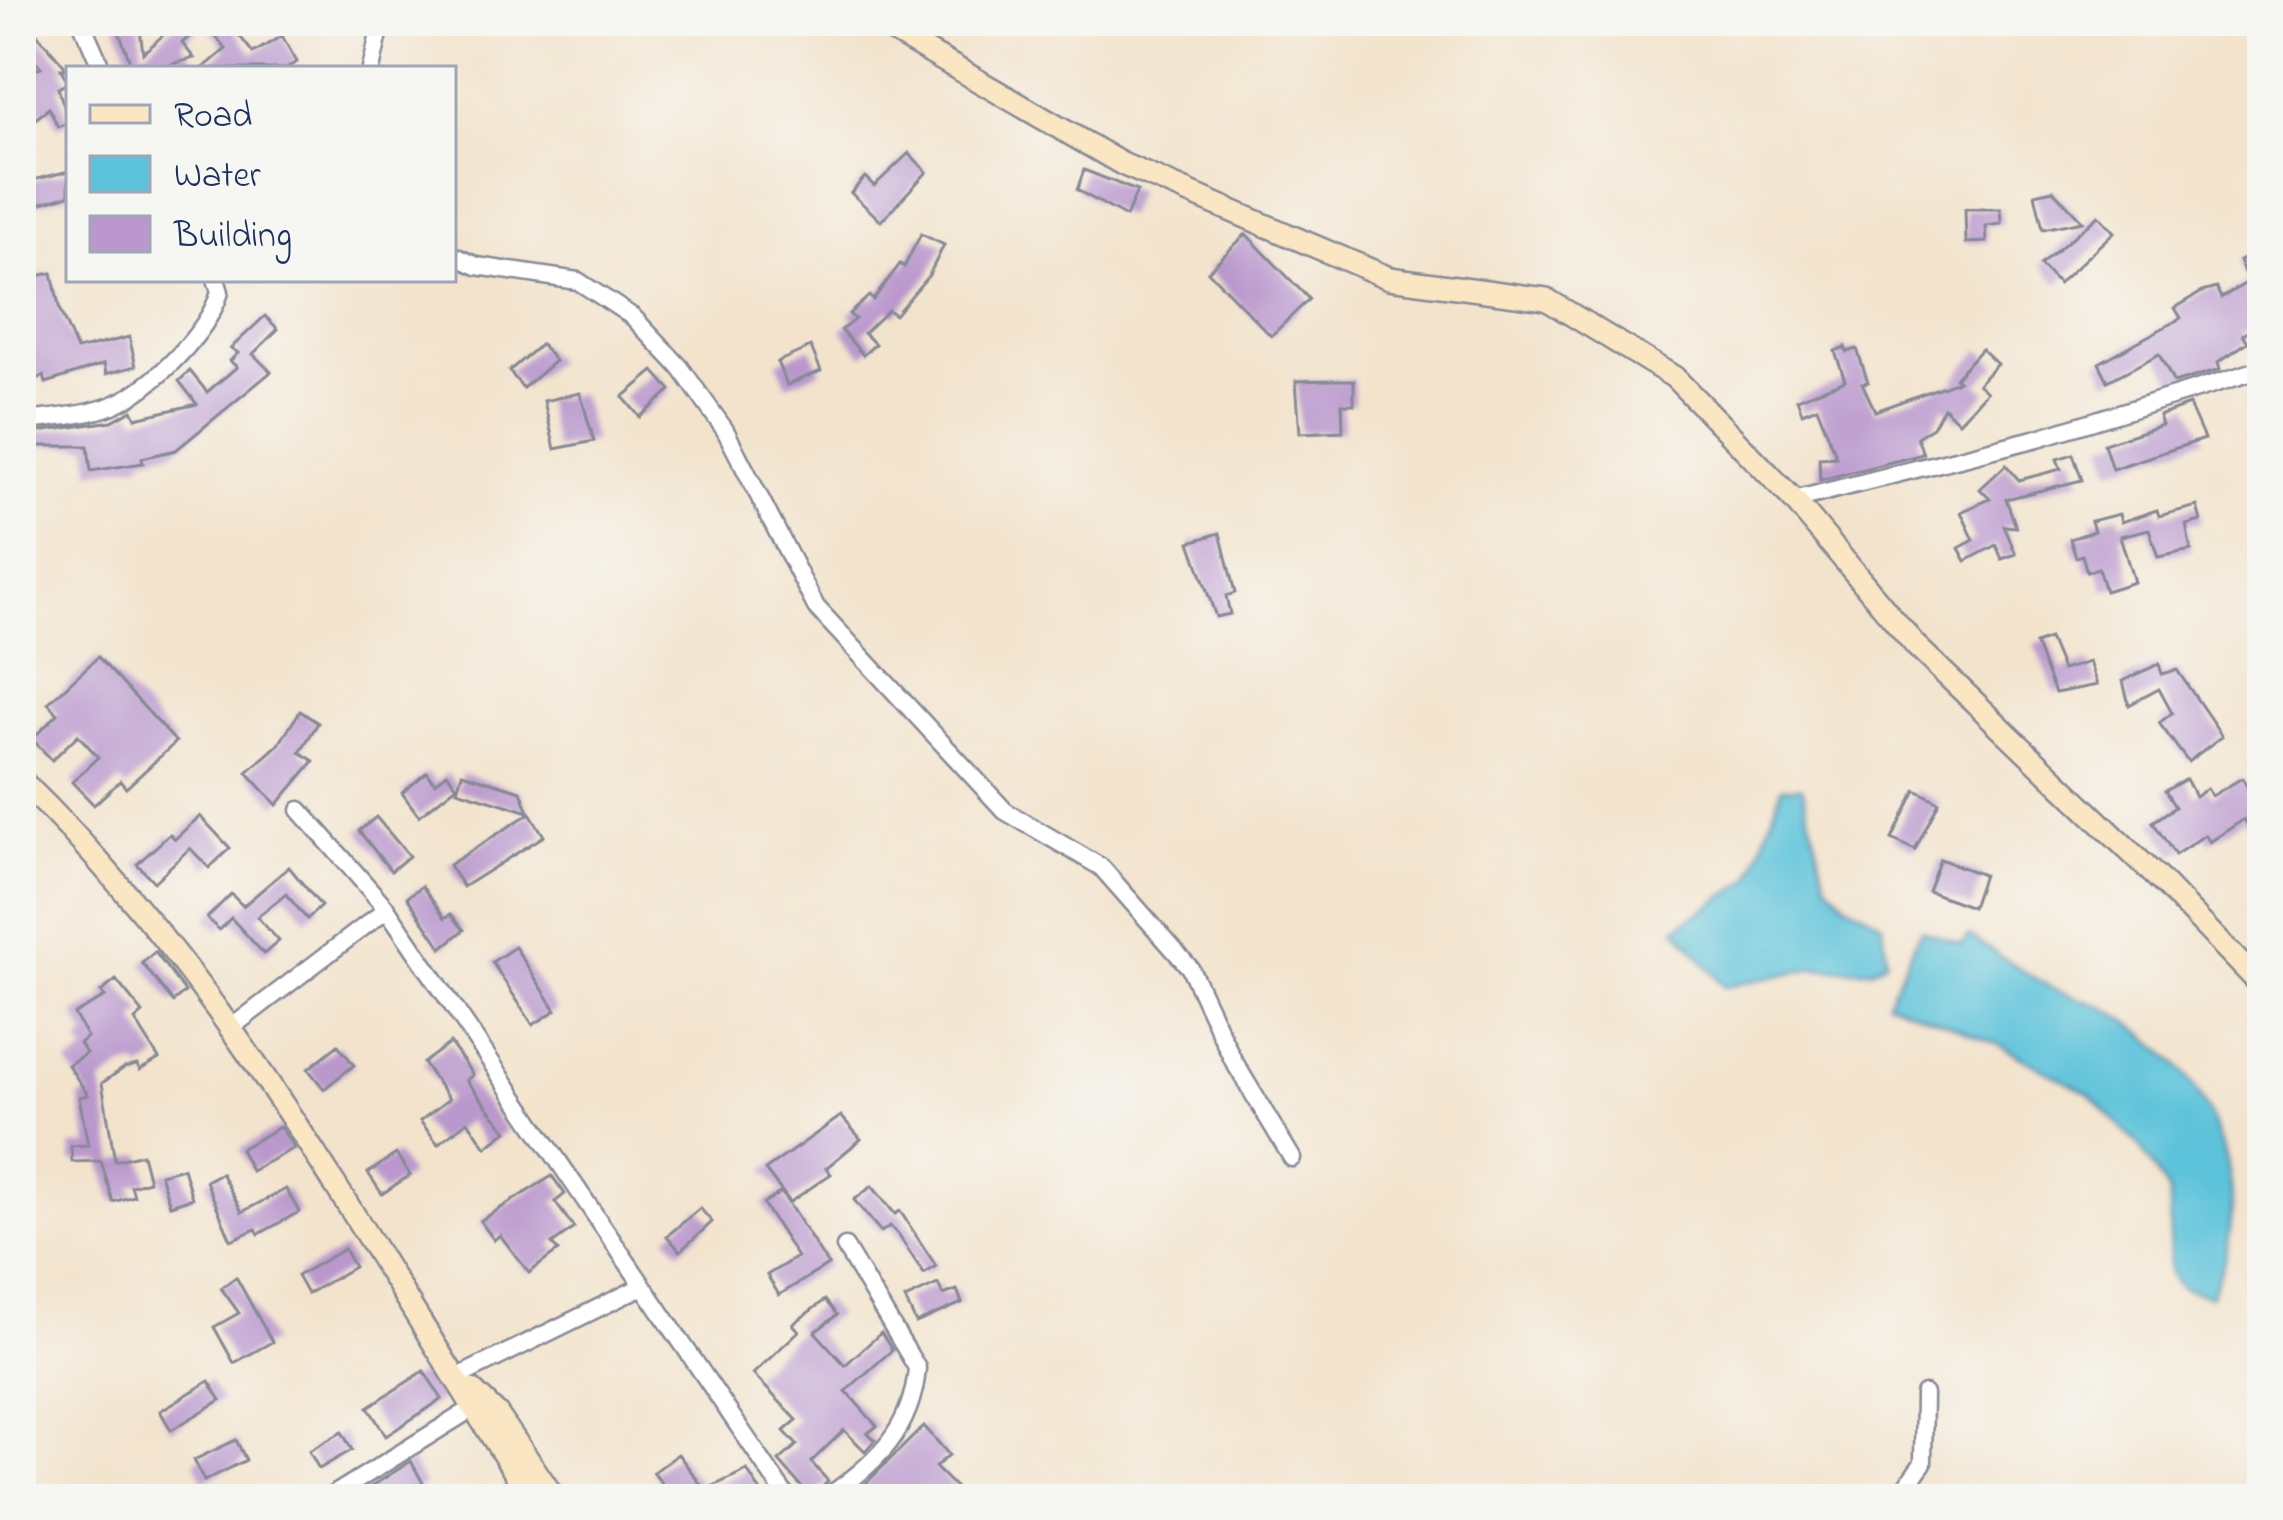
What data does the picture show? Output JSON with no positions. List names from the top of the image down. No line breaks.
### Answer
{"legend":["Road","Water","Building"]}
